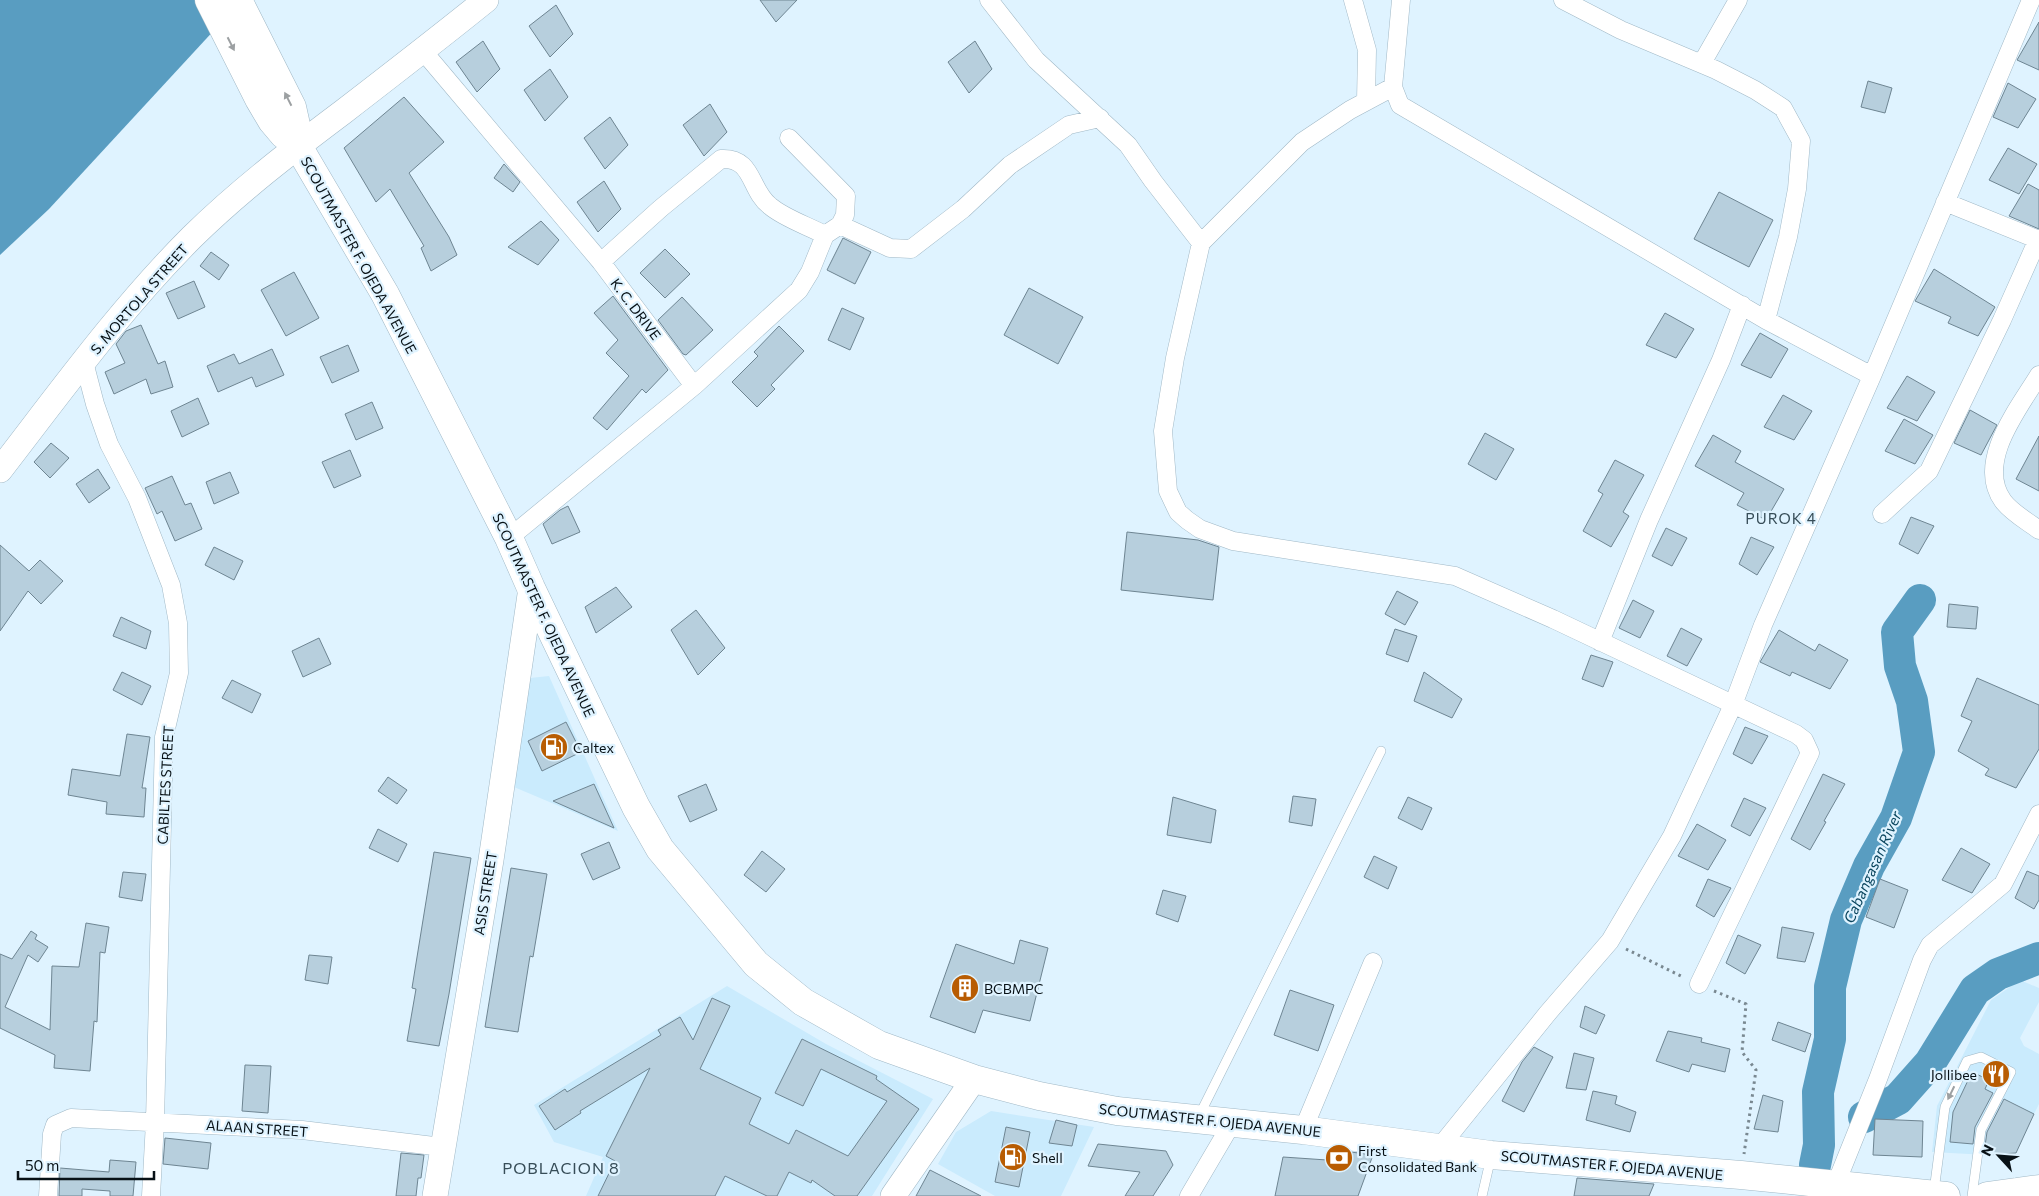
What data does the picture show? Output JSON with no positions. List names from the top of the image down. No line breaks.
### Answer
{"streets":{"highway":["SCOUTMASTER F. OJEDA AVENUE"],"main road":["S. MORTOLA STREET","ASIS STREET"],"street":["K. C. DRIVE","CABILTES STREET","ALAAN STREET"]},"crossings":[["SCOUTMASTER F. OJEDA AVENUE","S. MORTOLA STREET"],["SCOUTMASTER F. OJEDA AVENUE","ASIS STREET"],["S. MORTOLA STREET","K. C. DRIVE"],["S. MORTOLA STREET","CABILTES STREET"],["CABILTES STREET","ALAAN STREET"],["ASIS STREET","ALAAN STREET"]],"districts":["PUROK 4","POBLACION 8"],"water":["Cabangasan River"],"places":{"fuel station":["Caltex","Shell"],"building":["BCBMPC"],"restaurant":["Jollibee"],"bank":["First Consolidated Bank"]},"scale_bar":"50 m","north":"top left"}
